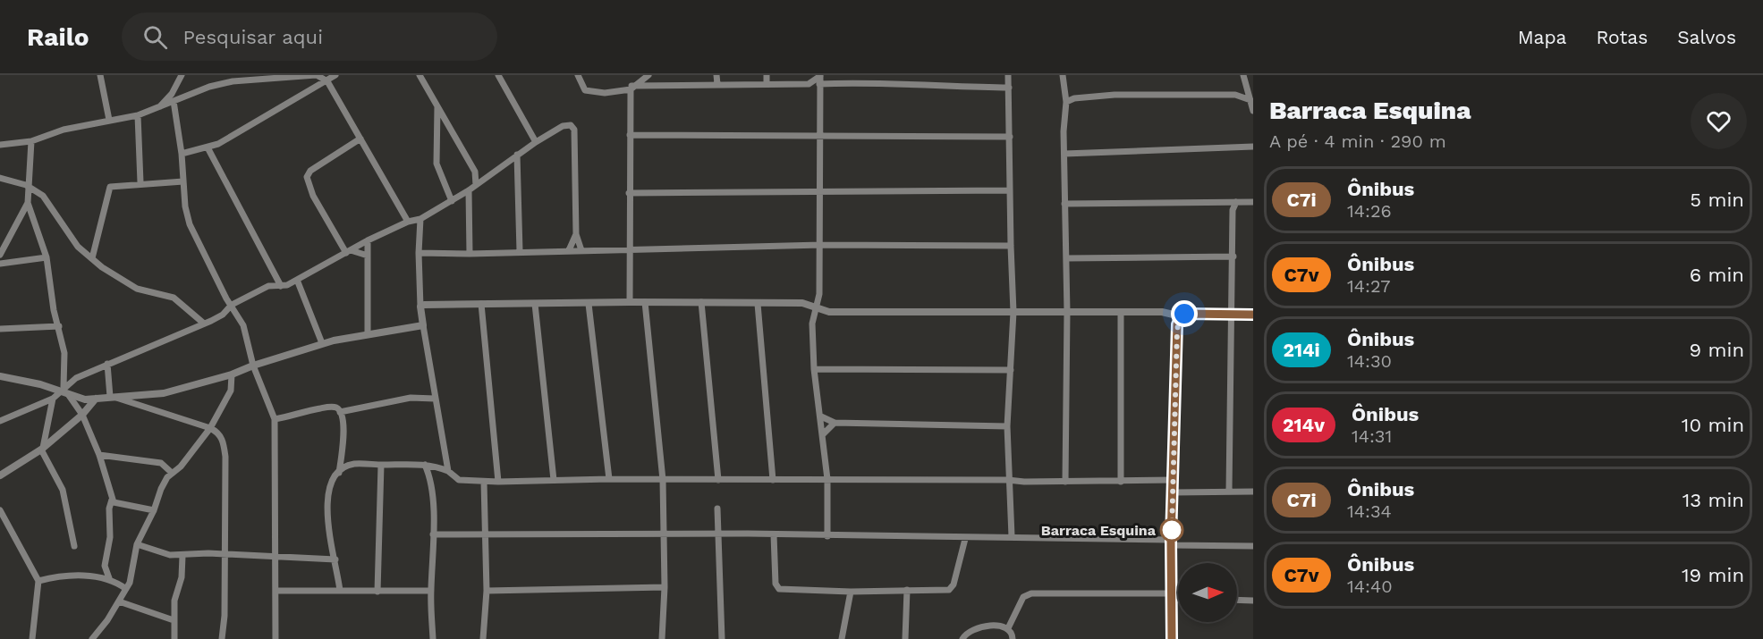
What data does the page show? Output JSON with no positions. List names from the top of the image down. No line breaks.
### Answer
{"places":["Barraca Esquina"],"lines":["bus line C7i"],"north":"right","page":{"header":"Railo","search":"Pesquisar aqui","nav":["Mapa","Rotas","Salvos"],"heading":["Barraca Esquina","A pé · 4 min · 290 m"],"list":[{"mark":"C7i","name":"Ônibus","note":"14:26","value":"5 min"},{"mark":"C7v","name":"Ônibus","note":"14:27","value":"6 min"},{"mark":"214i","name":"Ônibus","note":"14:30","value":"9 min"},{"mark":"214v","name":"Ônibus","note":"14:31","value":"10 min"},{"mark":"C7i","name":"Ônibus","note":"14:34","value":"13 min"},{"mark":"C7v","name":"Ônibus","note":"14:40","value":"19 min"}]}}
